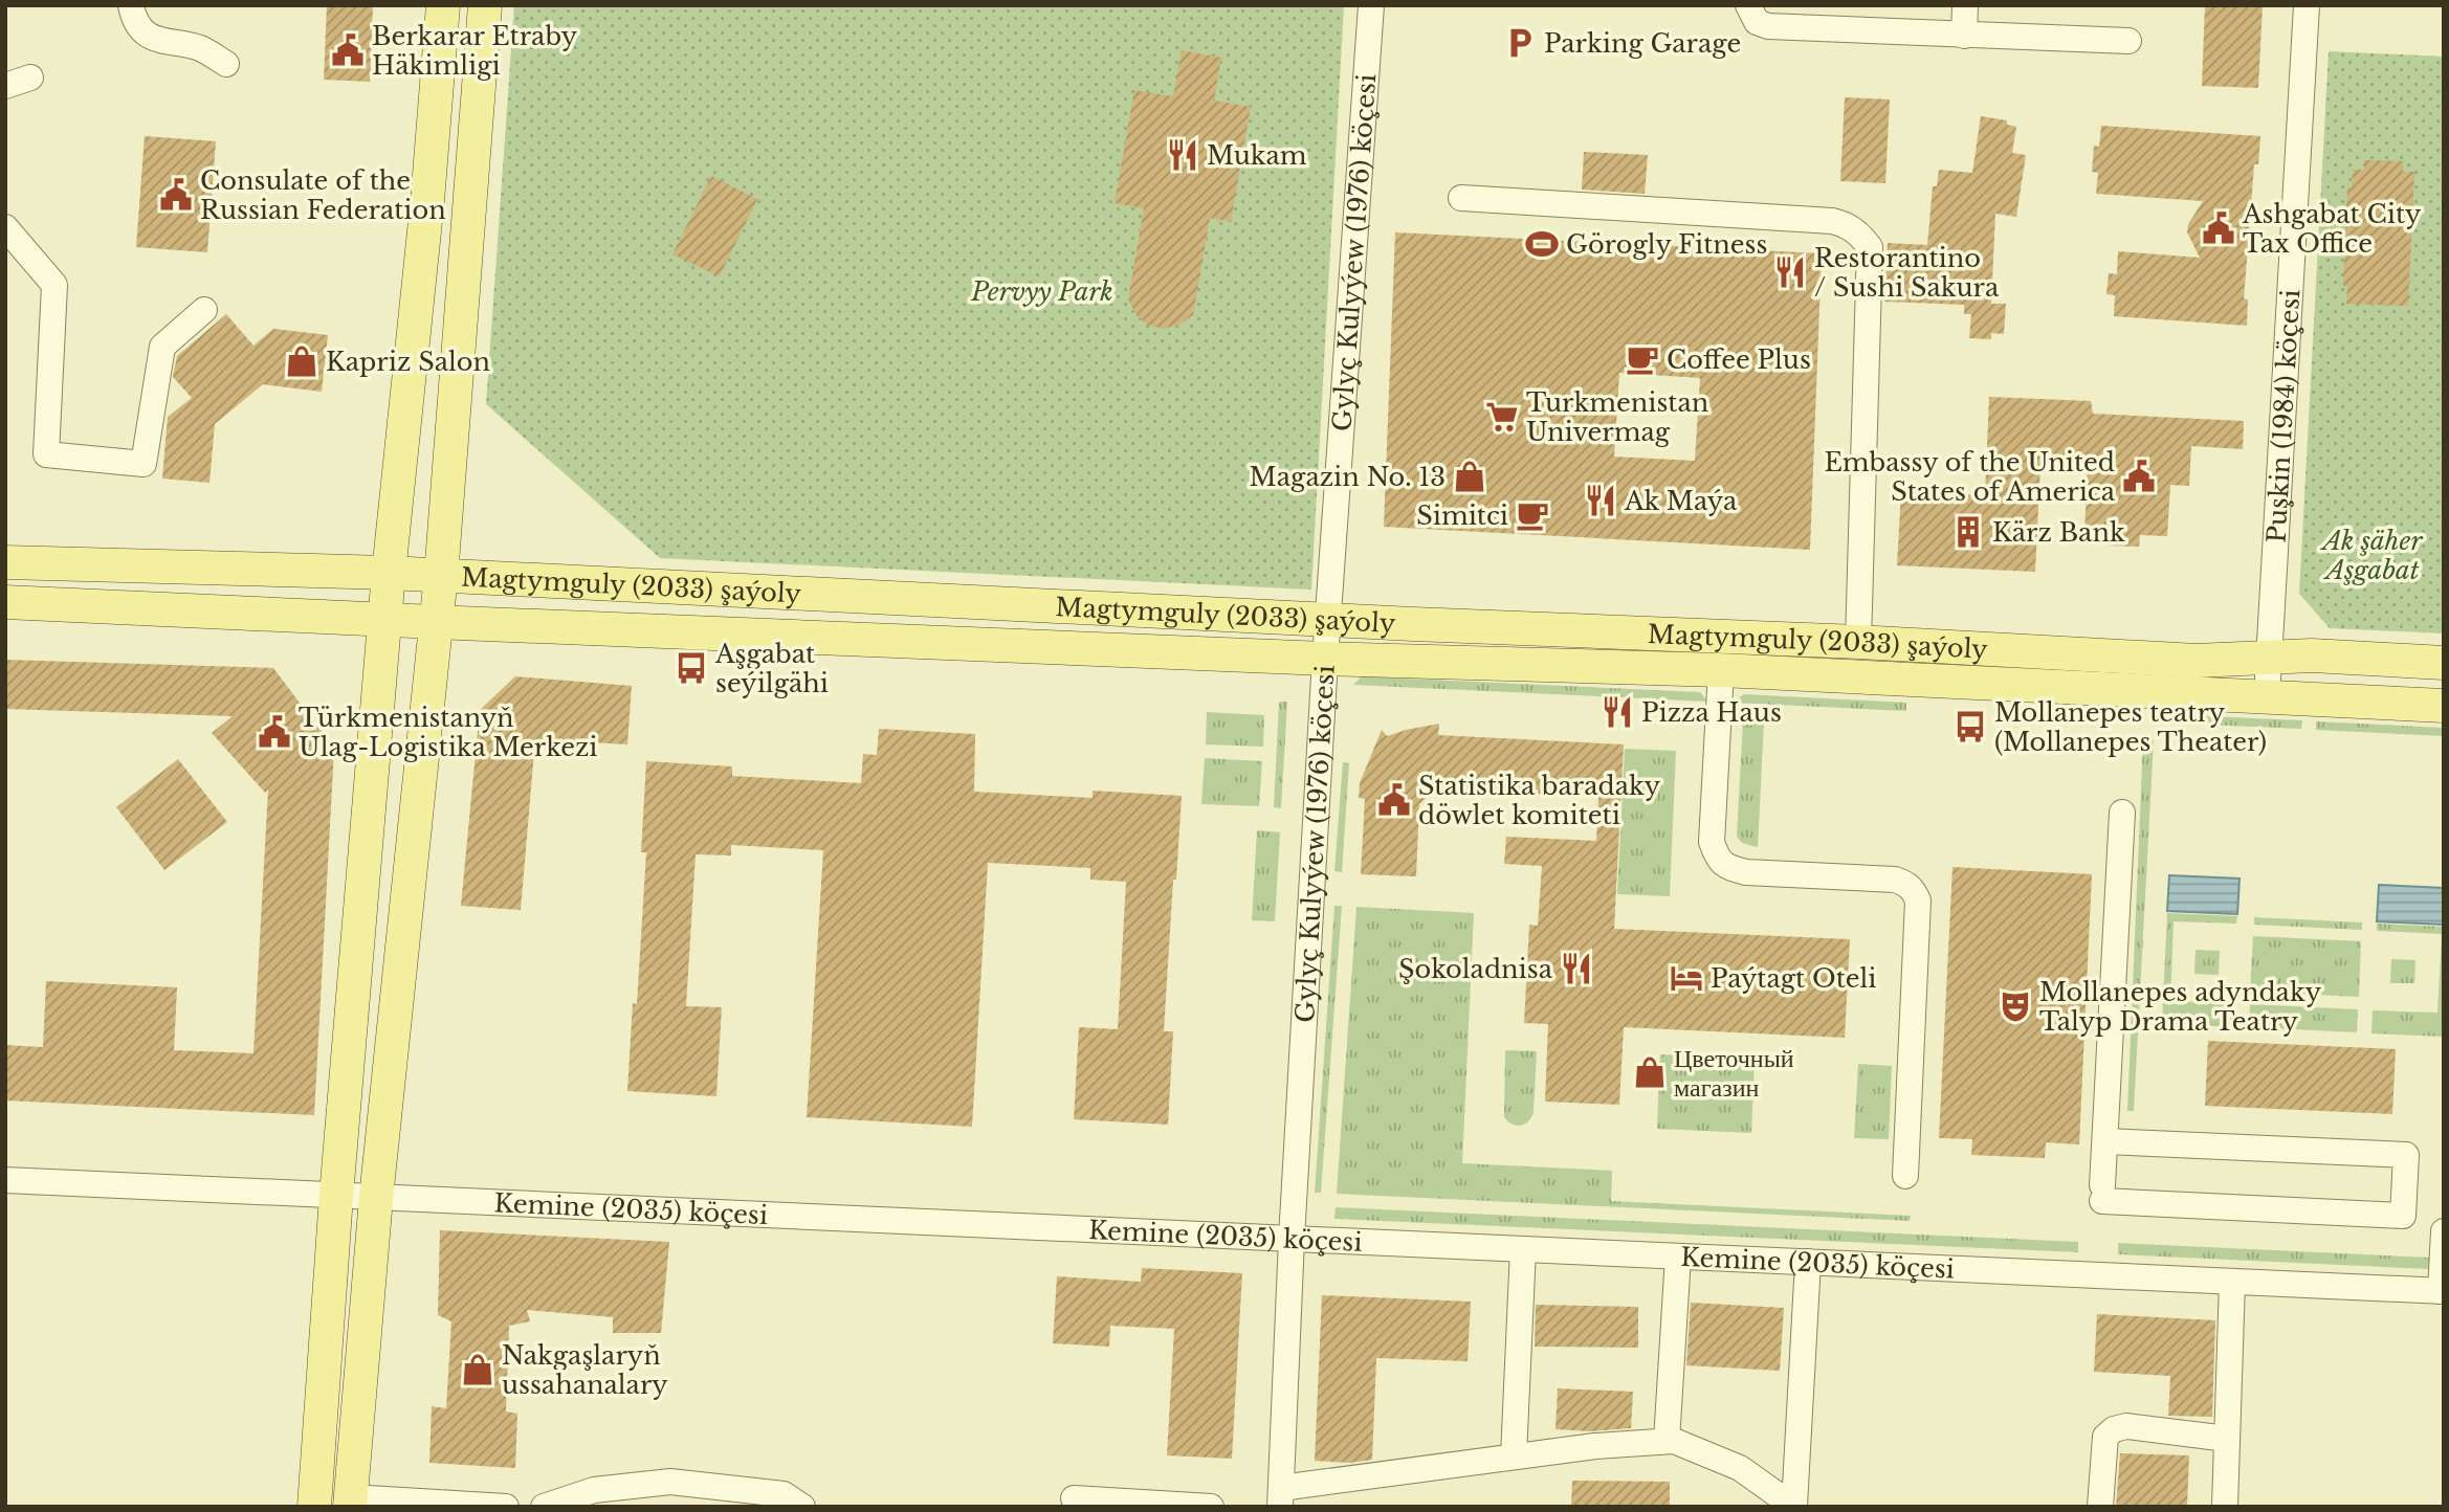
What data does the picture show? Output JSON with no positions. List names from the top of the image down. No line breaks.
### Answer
{"streets":{"main road":["Magtymguly (2033) şaýoly"],"street":["Gylyç Kulyýew (1976) köçesi","Puşkin (1984) köçesi","Kemine (2035) köçesi"]},"crossings":[["Gylyç Kulyýew (1976) köçesi","Magtymguly (2033) şaýoly"],["Gylyç Kulyýew (1976) köçesi","Kemine (2035) köçesi"],["Puşkin (1984) köçesi","Magtymguly (2033) şaýoly"]],"parks":["Pervyy Park","Ak şäher Aşgabat"],"places":{"parking":["Parking Garage"],"public building":["Berkarar Etraby Häkimligi","Consulate of the Russian Federation","Ashgabat City Tax Office","Embassy of the United States of America","Türkmenistanyň Ulag-Logistika Merkezi","Statistika baradaky döwlet komiteti"],"restaurant":["Mukam","Restorantino / Sushi Sakura","Ak Maýa","Pizza Haus","Şokoladnisa"],"sports":["Görogly Fitness"],"cafe":["Coffee Plus","Simitci"],"shop":["Kapriz Salon","Magazin No. 13","Цветочный магазин","Nakgaşlaryň ussahanalary"],"supermarket":["Turkmenistan Univermag"],"building":["Kärz Bank"],"bus stop":["Aşgabat seýilgähi","Mollanepes teatry (Mollanepes Theater)"],"hotel":["Paýtagt Oteli"],"theatre":["Mollanepes adyndaky Talyp Drama Teatry"]}}
